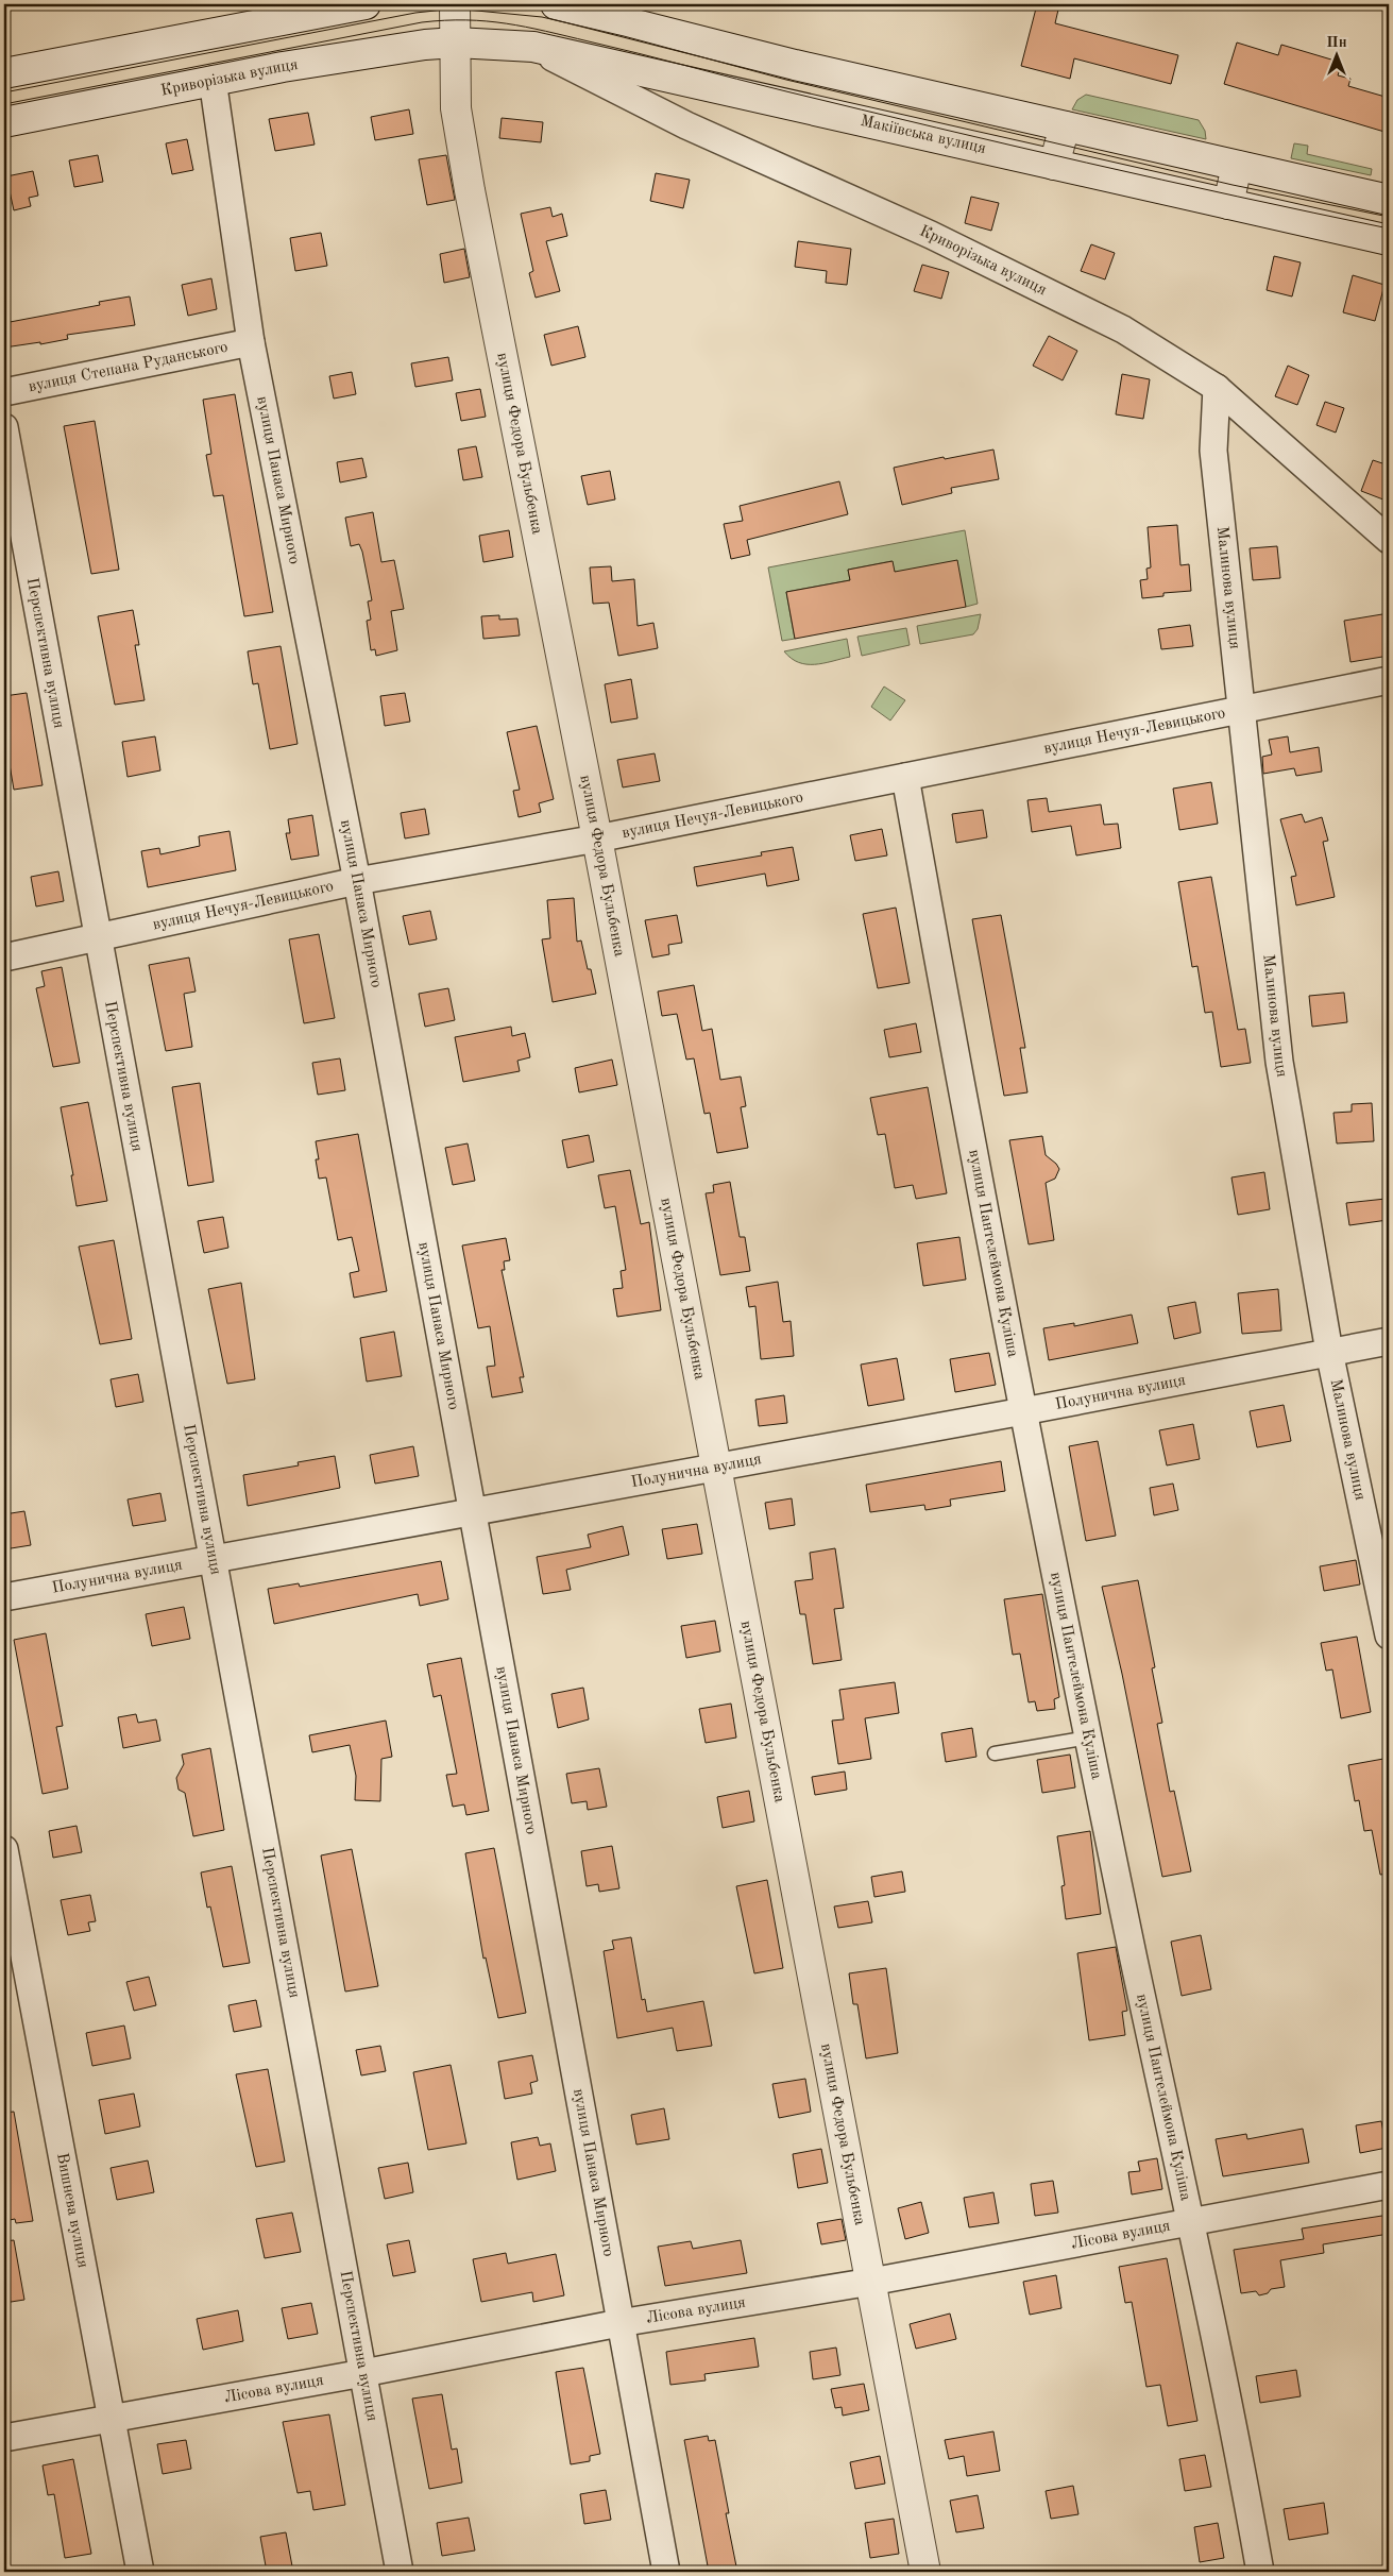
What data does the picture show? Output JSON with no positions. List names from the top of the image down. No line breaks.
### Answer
{"streets":{"street":["Криворізька вулиця","Макіївська вулиця","вулиця Степана Руданського","вулиця Федора Бульбенка","вулиця Панаса Мирного","Малинова вулиця","Перспективна вулиця","вулиця Нечуя-Левицького","вулиця Пантелеймона Куліша","Полунична вулиця","Вишнева вулиця","Лісова вулиця"]},"crossings":[["Криворізька вулиця","Макіївська вулиця"],["Криворізька вулиця","вулиця Федора Бульбенка"],["Криворізька вулиця","вулиця Панаса Мирного"],["Криворізька вулиця","Малинова вулиця"],["Макіївська вулиця","вулиця Федора Бульбенка"],["вулиця Степана Руданського","вулиця Панаса Мирного"],["вулиця Федора Бульбенка","вулиця Нечуя-Левицького"],["вулиця Федора Бульбенка","Полунична вулиця"],["вулиця Федора Бульбенка","Лісова вулиця"],["вулиця Панаса Мирного","вулиця Нечуя-Левицького"],["вулиця Панаса Мирного","Полунична вулиця"],["вулиця Панаса Мирного","Лісова вулиця"],["Малинова вулиця","вулиця Нечуя-Левицького"],["Малинова вулиця","Полунична вулиця"],["Перспективна вулиця","вулиця Нечуя-Левицького"],["Перспективна вулиця","Полунична вулиця"],["Перспективна вулиця","Лісова вулиця"],["вулиця Нечуя-Левицького","вулиця Пантелеймона Куліша"],["вулиця Пантелеймона Куліша","Полунична вулиця"],["вулиця Пантелеймона Куліша","Лісова вулиця"],["Вишнева вулиця","Лісова вулиця"]],"north":"top"}
